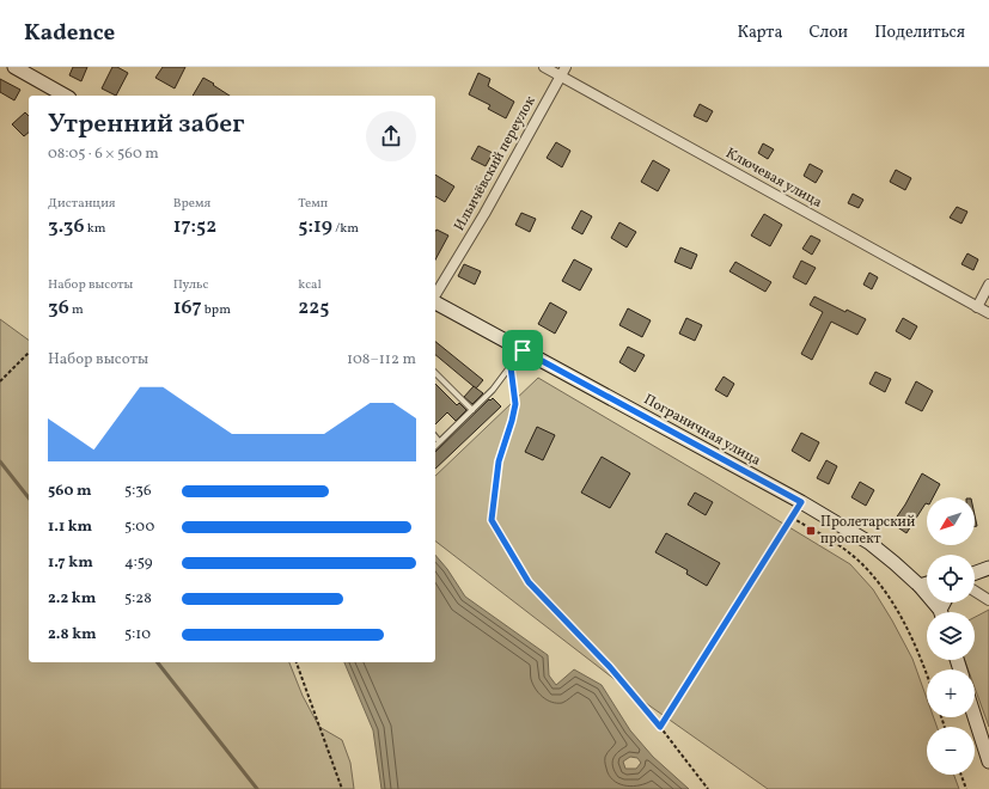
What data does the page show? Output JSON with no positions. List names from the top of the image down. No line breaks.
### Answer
{"streets":{"main road":["Пограничная улица"],"street":["Ильичёвский переулок","Ключевая улица"]},"crossings":[["Ильичёвский переулок","Ключевая улица"]],"places":{"transit":["Пролетарский проспект"]},"north":"bottom left","page":{"header":"Kadence","nav":["Карта","Слои","Поделиться"],"heading":["Утренний забег","08:05 · 6 × 560 m"],"stats":[["Дистанция","3.36 km"],["Время","17:52"],["Темп","5:19 /km"],["Набор высоты","36 m"],["Пульс","167 bpm"],["kcal","225"]],"chart":["Набор высоты","108–112 m"],"list":[{"name":"560 m","note":"5:36"},{"name":"1.1 km","note":"5:00"},{"name":"1.7 km","note":"4:59"},{"name":"2.2 km","note":"5:28"},{"name":"2.8 km","note":"5:10"}],"map_buttons":["+","−"]}}
